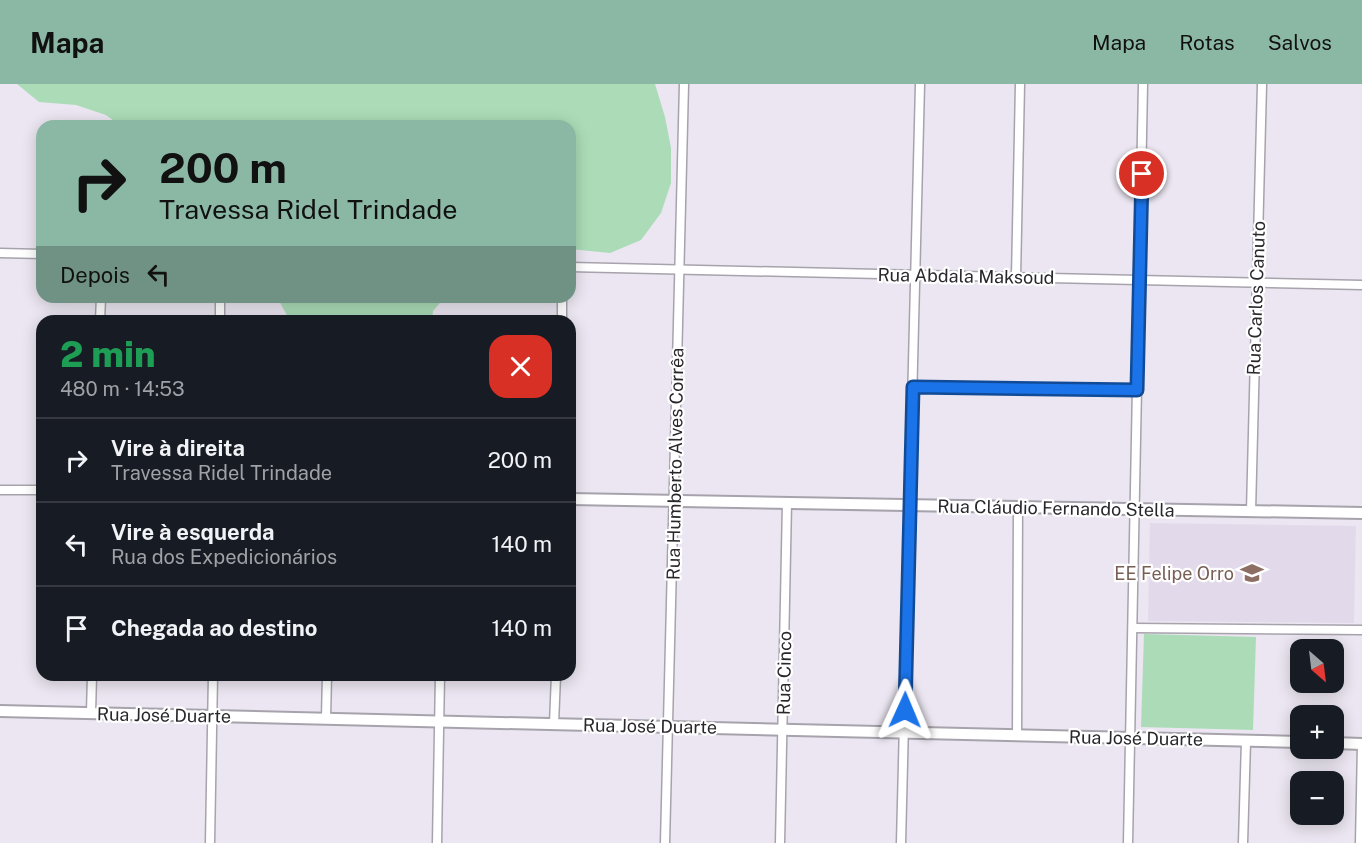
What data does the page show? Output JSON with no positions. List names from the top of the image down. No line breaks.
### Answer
{"streets":{"street":["Rua Abdala Maksoud","Rua Carlos Canuto","Rua Humberto Alves Corrêa","Rua Cláudio Fernando Stella","Rua Cinco","Rua José Duarte"]},"crossings":[["Rua Abdala Maksoud","Rua Carlos Canuto"],["Rua Abdala Maksoud","Rua Humberto Alves Corrêa"],["Rua Carlos Canuto","Rua Cláudio Fernando Stella"],["Rua Humberto Alves Corrêa","Rua Cláudio Fernando Stella"],["Rua Humberto Alves Corrêa","Rua José Duarte"],["Rua Cláudio Fernando Stella","Rua Cinco"],["Rua Cinco","Rua José Duarte"]],"places":{"school or university":["EE Felipe Orro"]},"north":"bottom right","page":{"header":"Mapa","nav":["Mapa","Rotas","Salvos"],"turn":["200 m","Travessa Ridel Trindade"],"then":"Depois","heading":["2 min","480 m · 14:53"],"list":[{"name":"Vire à direita","note":"Travessa Ridel Trindade","value":"200 m"},{"name":"Vire à esquerda","note":"Rua dos Expedicionários","value":"140 m"},{"name":"Chegada ao destino","value":"140 m"}],"map_buttons":["+","−"]}}
